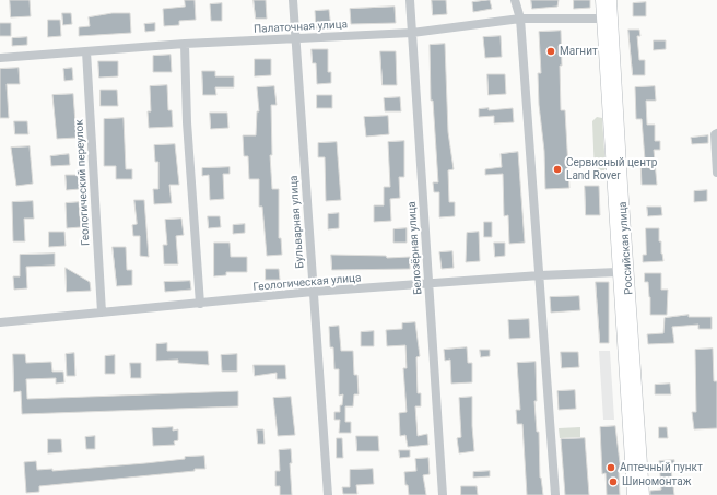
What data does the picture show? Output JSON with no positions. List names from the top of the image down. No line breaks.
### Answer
{"streets":{"main road":["Российская улица"],"street":["Палаточная улица","Геологический переулок","Бульварная улица","Белозёрная улица","Геологическая улица"]},"crossings":[["Палаточная улица","Геологический переулок"],["Палаточная улица","Бульварная улица"],["Палаточная улица","Белозёрная улица"],["Палаточная улица","Российская улица"],["Геологический переулок","Геологическая улица"],["Бульварная улица","Геологическая улица"],["Белозёрная улица","Геологическая улица"],["Российская улица","Геологическая улица"]],"places":["Магнит","Сервисный центр Land Rover","Аптечный пункт","Шиномонтаж"]}
